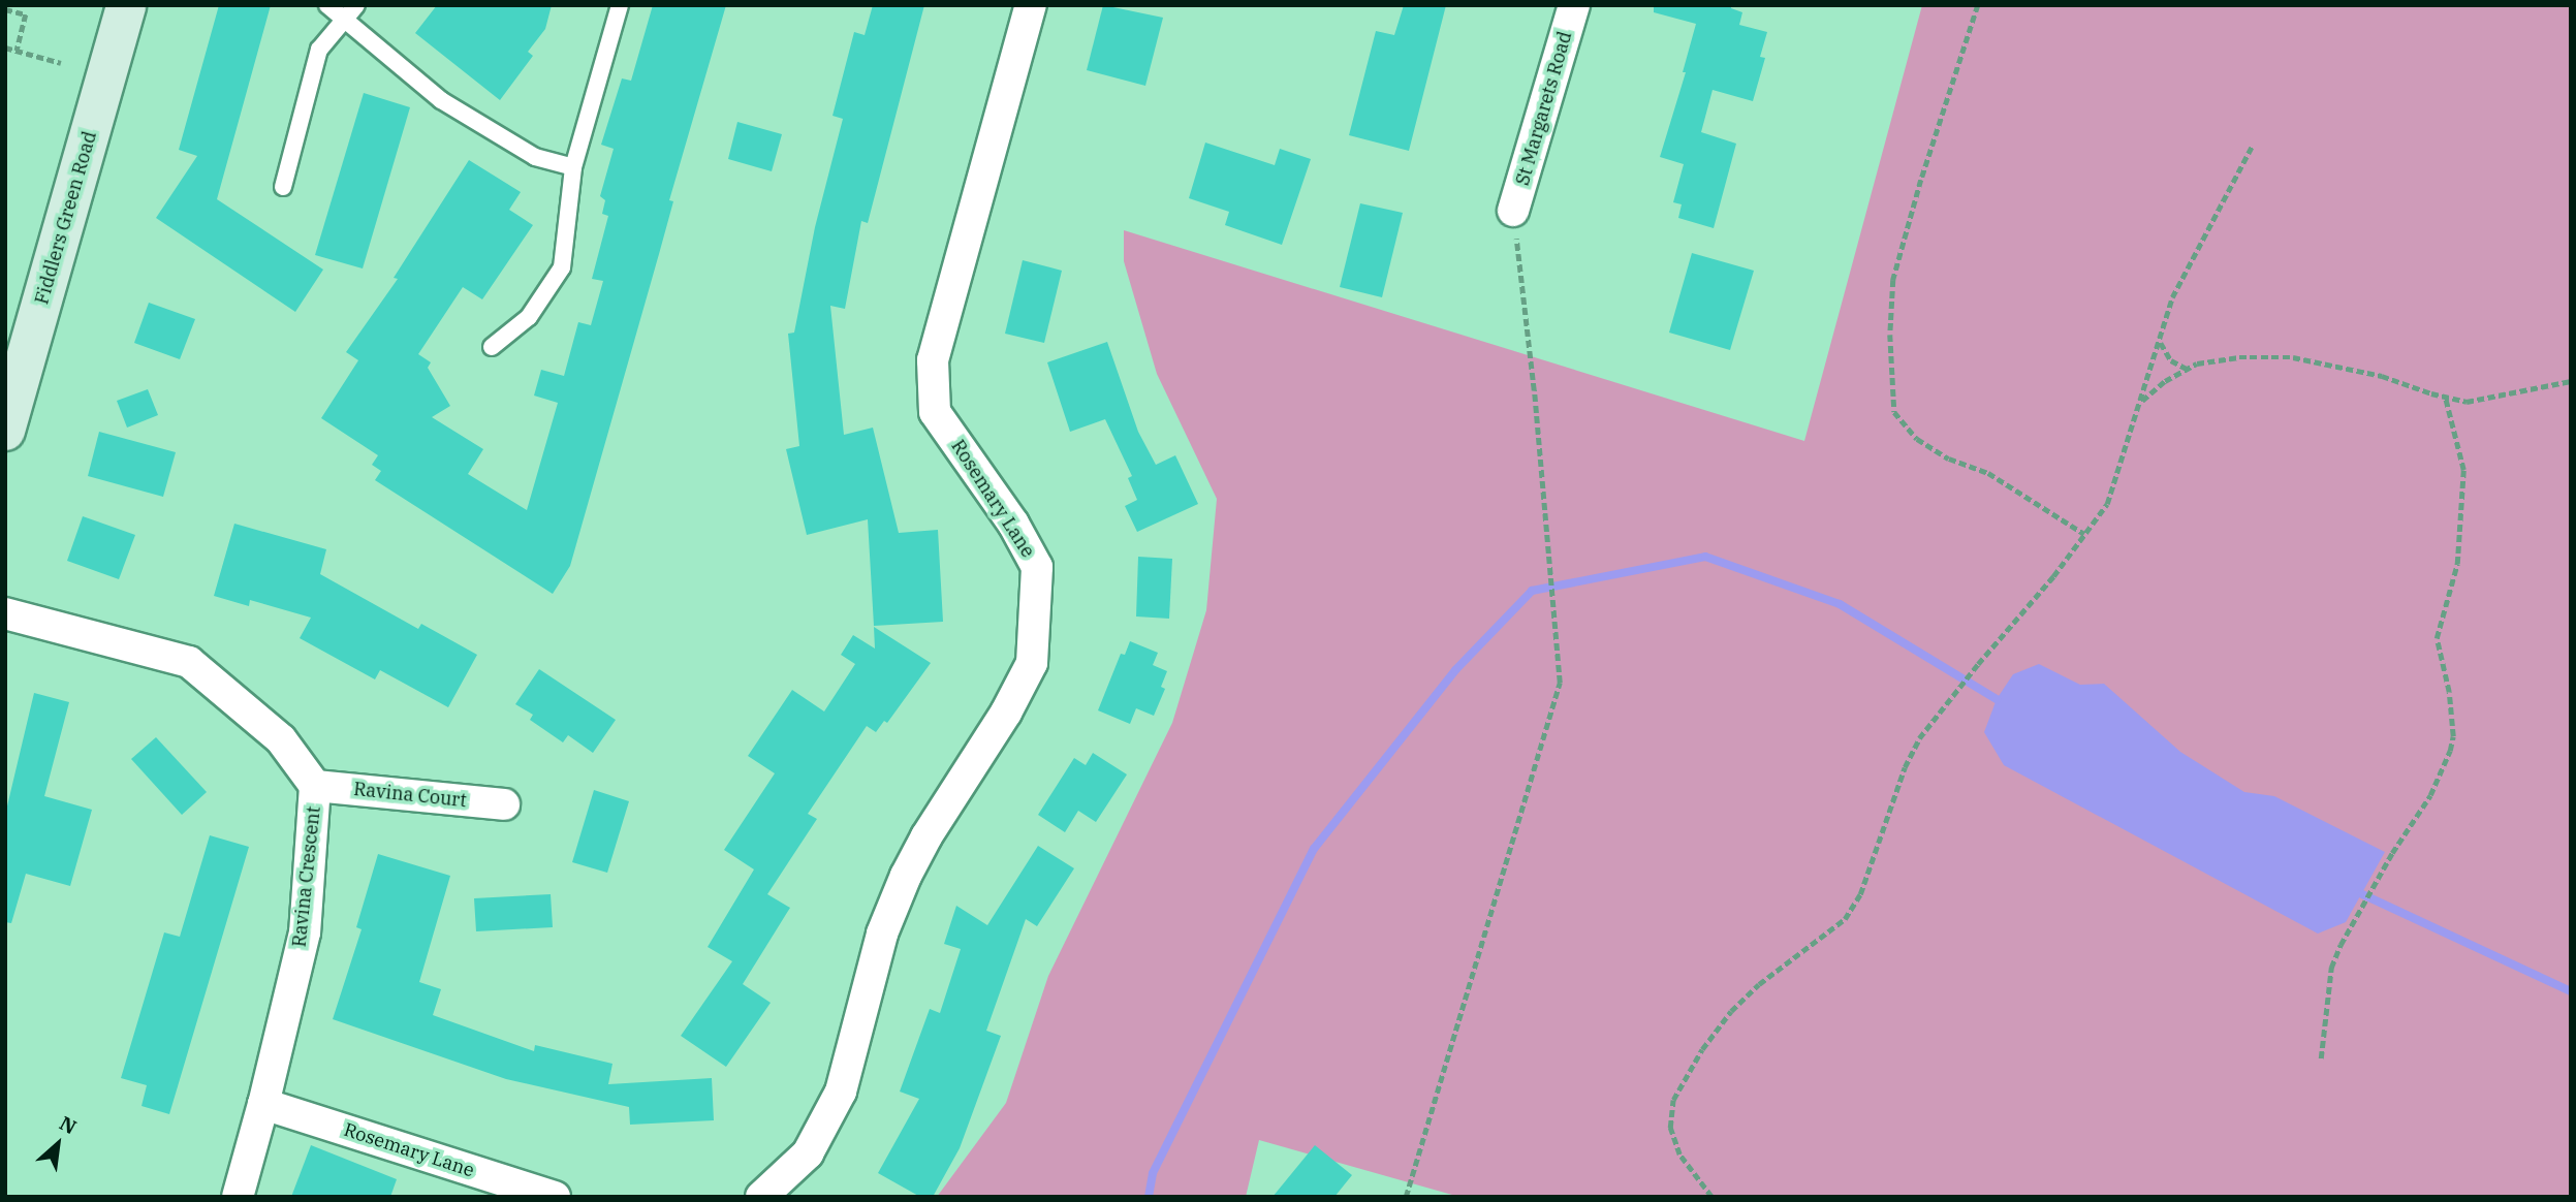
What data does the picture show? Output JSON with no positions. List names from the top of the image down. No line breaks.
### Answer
{"streets":{"main road":["Fiddlers Green Road"],"street":["St Margarets Road","Rosemary Lane","Ravina Court","Ravina Crescent"]},"crossings":[["Rosemary Lane","Ravina Crescent"],["Ravina Court","Ravina Crescent"]],"north":"top right"}
